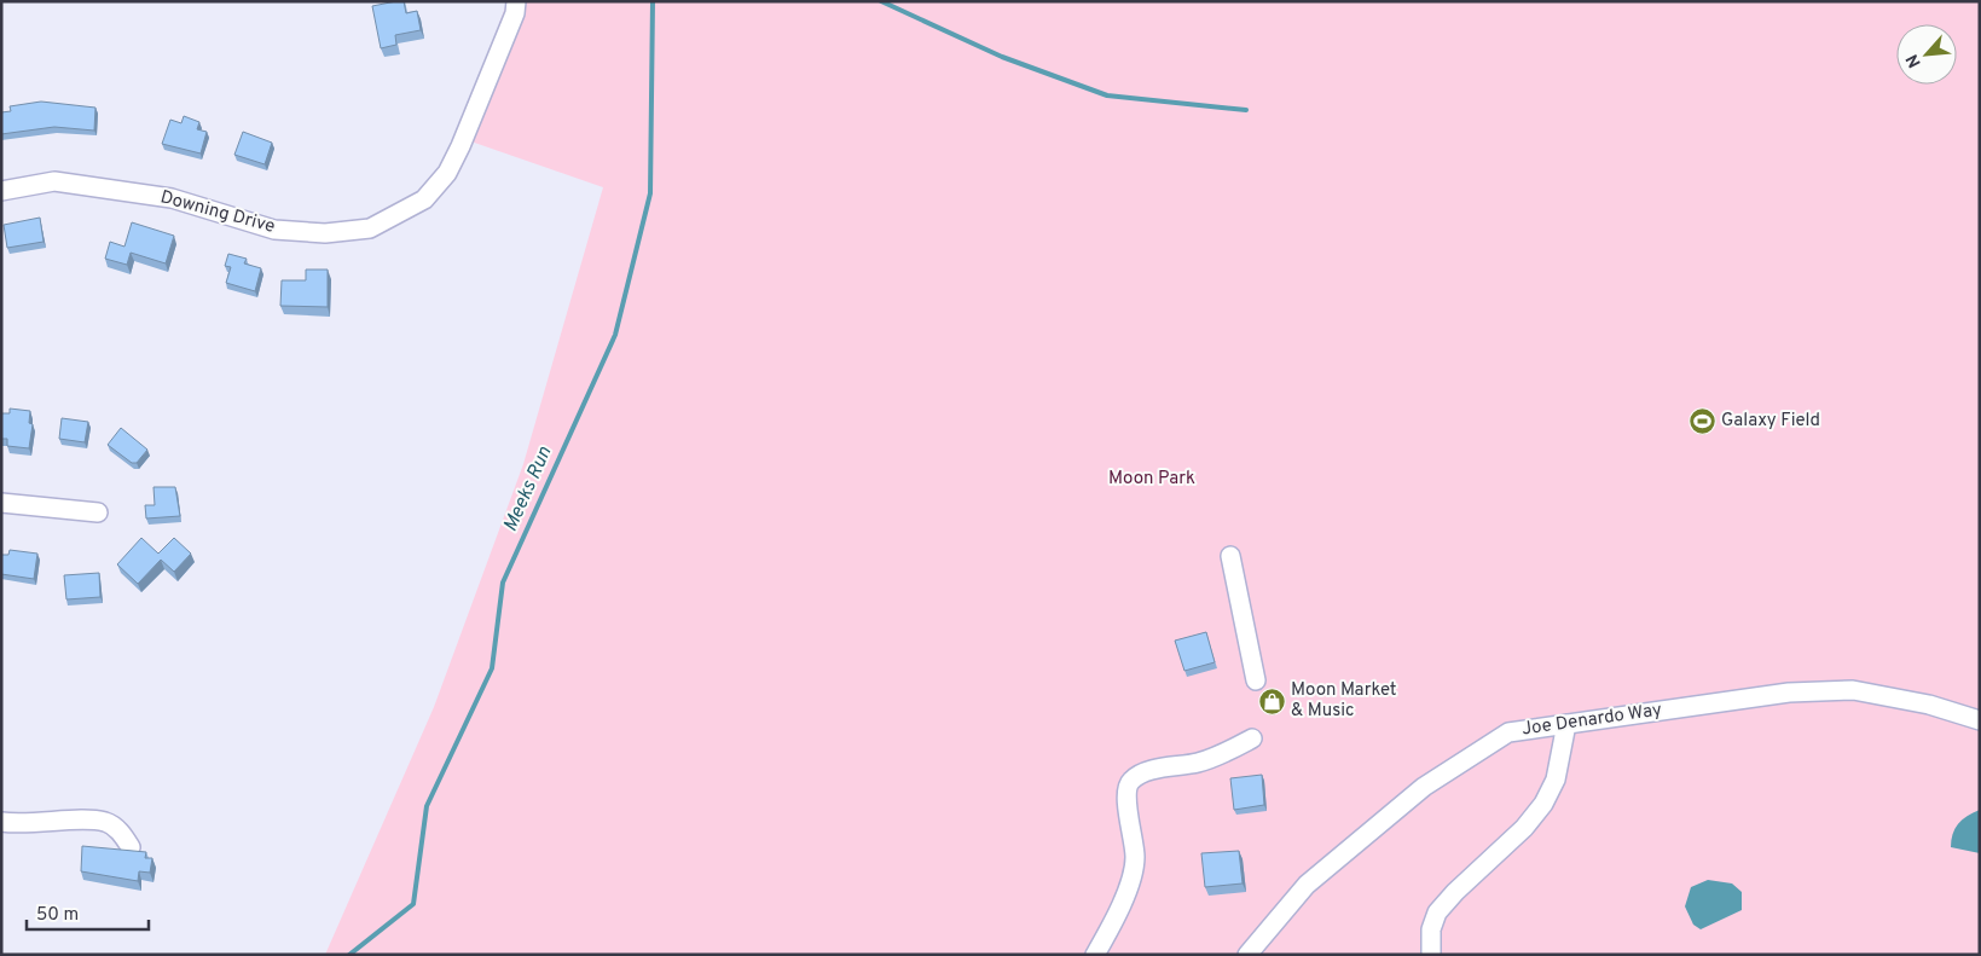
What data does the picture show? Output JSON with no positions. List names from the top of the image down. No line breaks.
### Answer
{"streets":{"street":["Downing Drive","Joe Denardo Way"]},"water":["Meeks Run"],"parks":["Moon Park"],"places":{"sports":["Galaxy Field"],"shop":["Moon Market & Music"]},"scale_bar":"50 m","north":"bottom left"}
